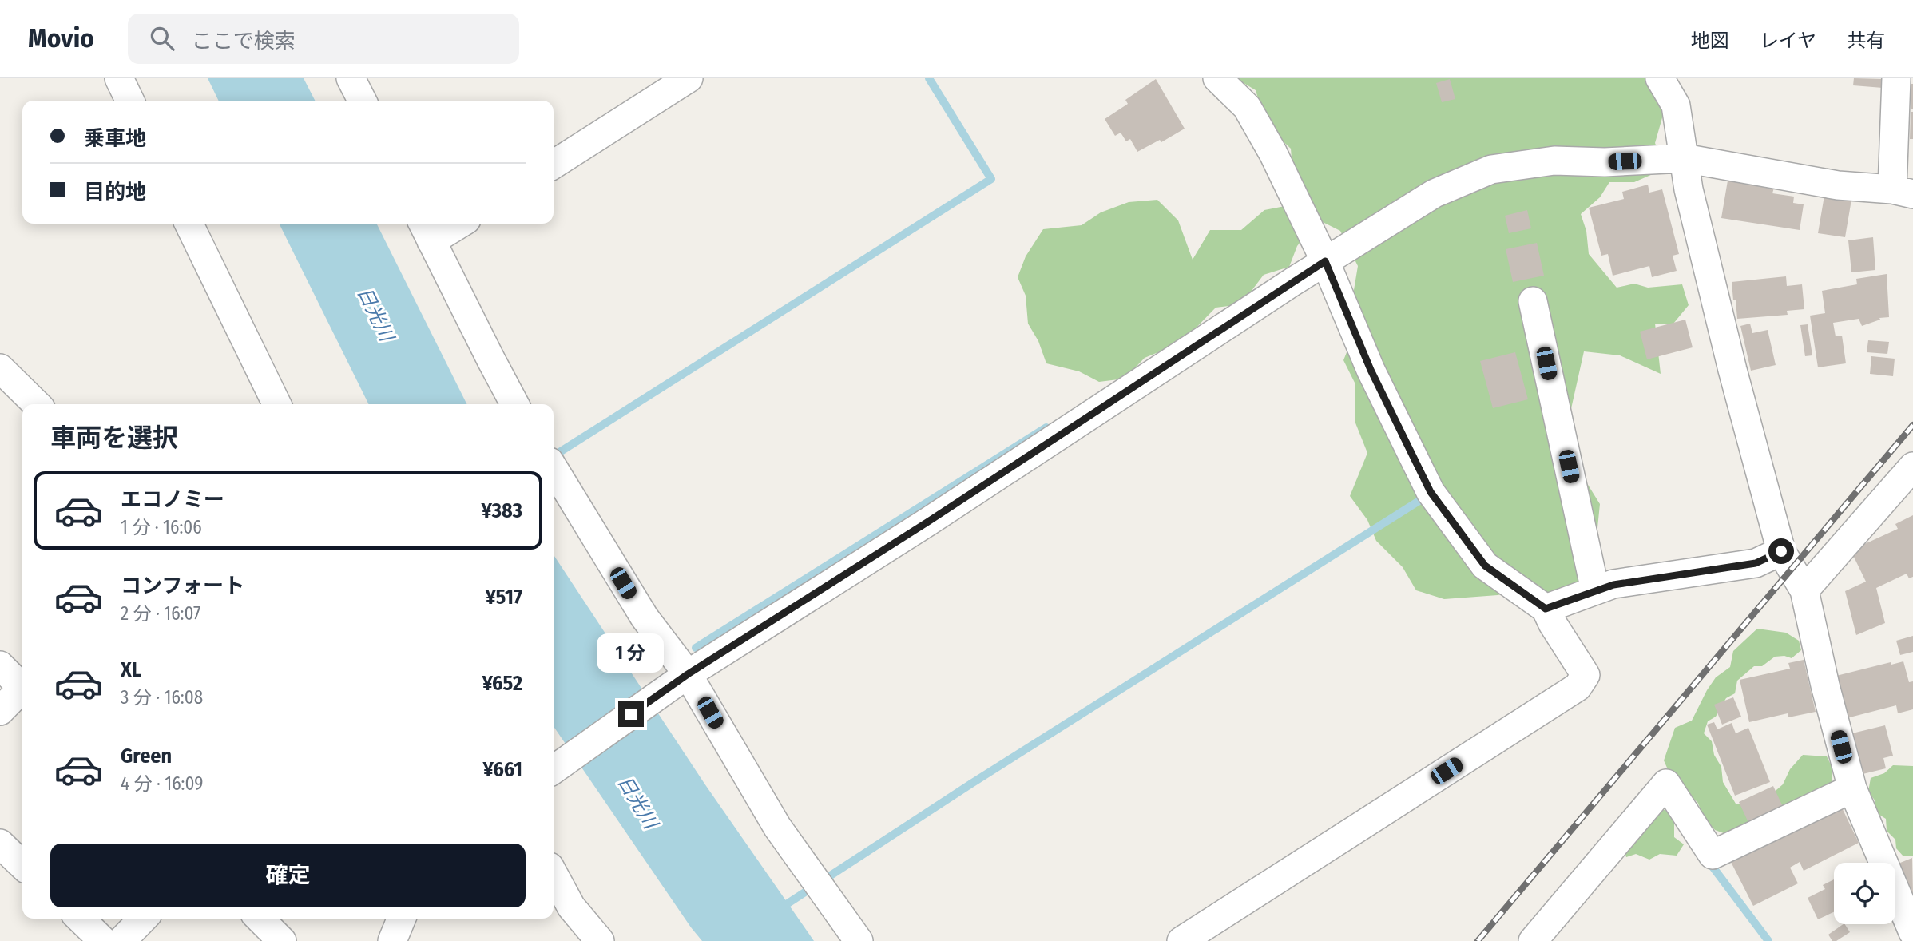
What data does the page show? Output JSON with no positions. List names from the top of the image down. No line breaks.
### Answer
{"water":["日光川"],"page":{"header":"Movio","search":"ここで検索","nav":["地図","レイヤ","共有"],"banner":["乗車地","目的地"],"heading":"車両を選択","list":[{"name":"エコノミー","note":"1 分 · 16:06","value":"¥383"},{"name":"コンフォート","note":"2 分 · 16:07","value":"¥517"},{"name":"XL","note":"3 分 · 16:08","value":"¥652"},{"name":"Green","note":"4 分 · 16:09","value":"¥661"}],"bubble":"1 分","buttons":"確定"}}
